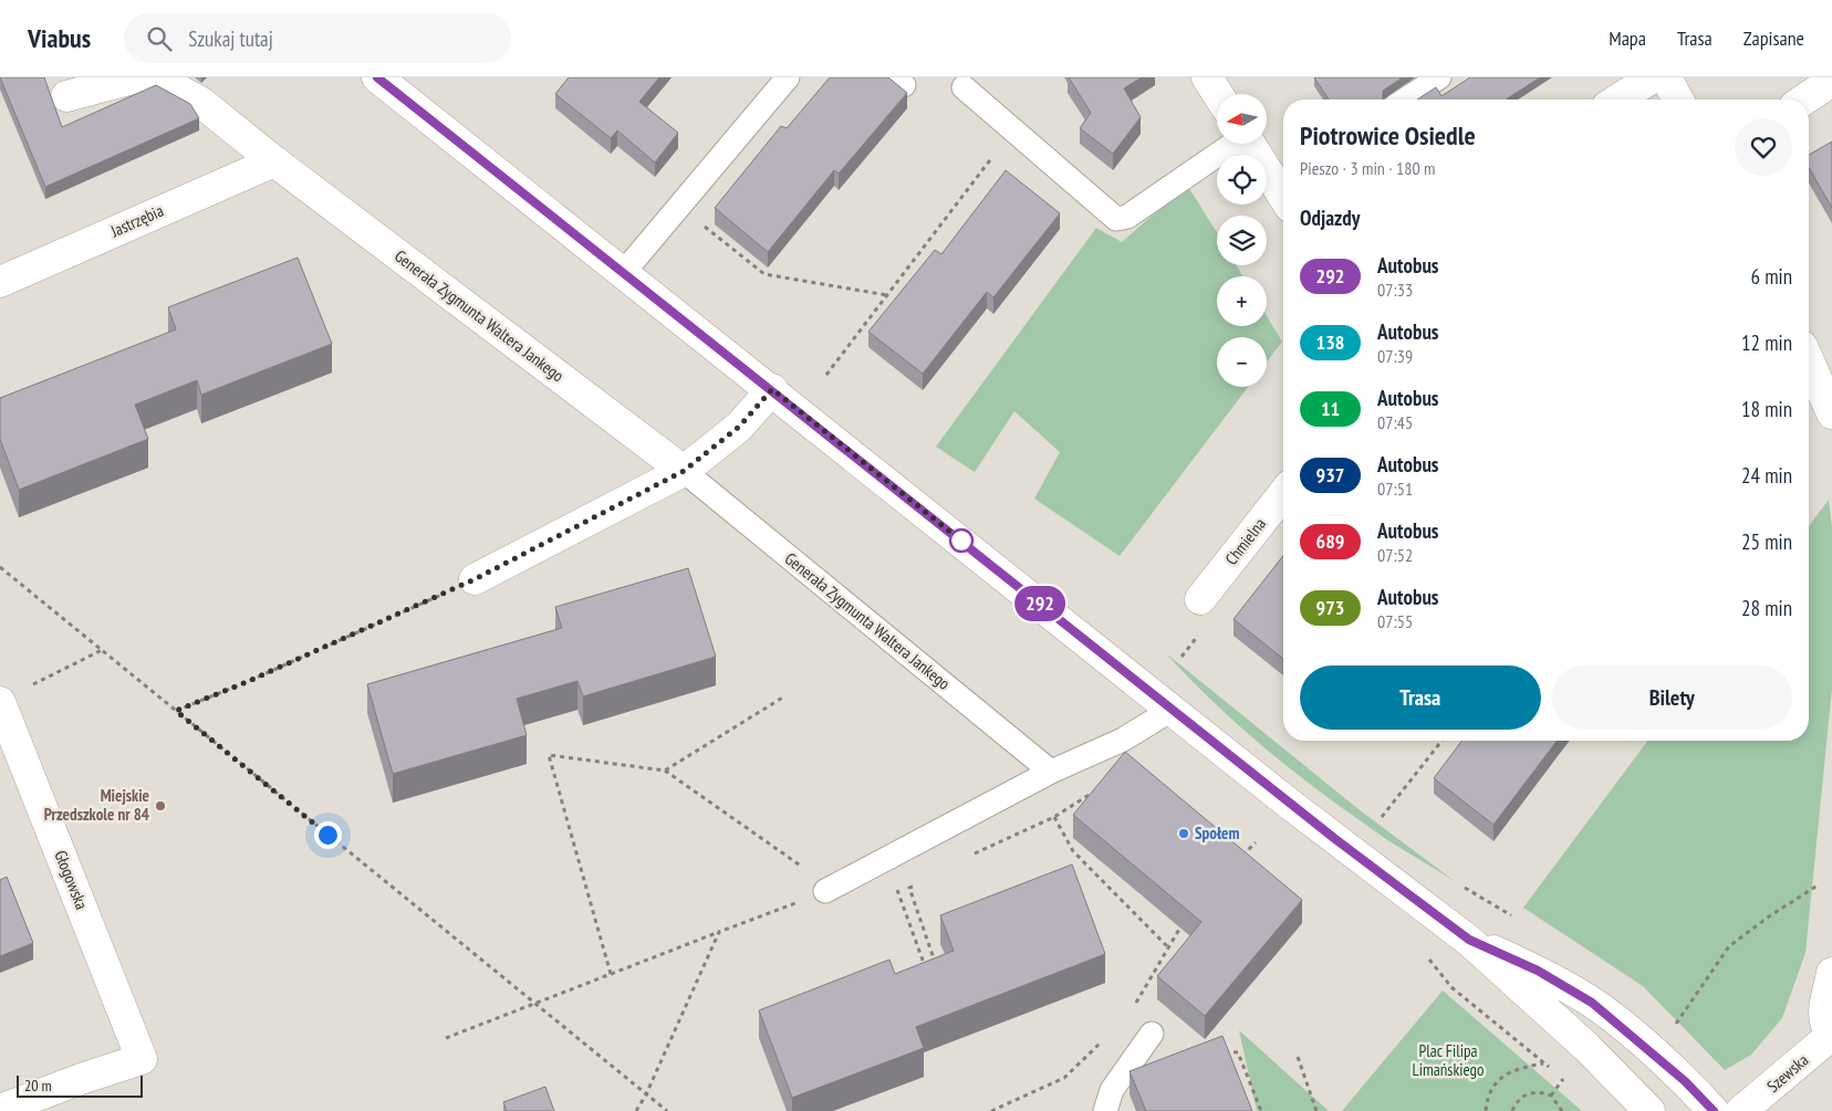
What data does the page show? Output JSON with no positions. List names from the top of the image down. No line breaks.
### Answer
{"streets":{"street":["Jastrzębia","Generała Zygmunta Waltera Jankego","Chmielna","Głogowska","Szewska"]},"crossings":[["Jastrzębia","Generała Zygmunta Waltera Jankego"]],"parks":["Plac Filipa Limańskiego"],"places":["Miejskie Przedszkole nr 84","Społem"],"lines":["bus line 292"],"scale_bar":"20 m","north":"left","page":{"header":"Viabus","search":"Szukaj tutaj","nav":["Mapa","Trasa","Zapisane"],"on_map":"292","map_buttons":["+","−"],"heading":[["Piotrowice Osiedle","Pieszo · 3 min · 180 m"],"Odjazdy"],"list":[{"mark":"292","name":"Autobus","note":"07:33","value":"6 min"},{"mark":"138","name":"Autobus","note":"07:39","value":"12 min"},{"mark":"11","name":"Autobus","note":"07:45","value":"18 min"},{"mark":"937","name":"Autobus","note":"07:51","value":"24 min"},{"mark":"689","name":"Autobus","note":"07:52","value":"25 min"},{"mark":"973","name":"Autobus","note":"07:55","value":"28 min"}],"buttons":["Trasa","Bilety"],"scale":"20 m"}}
